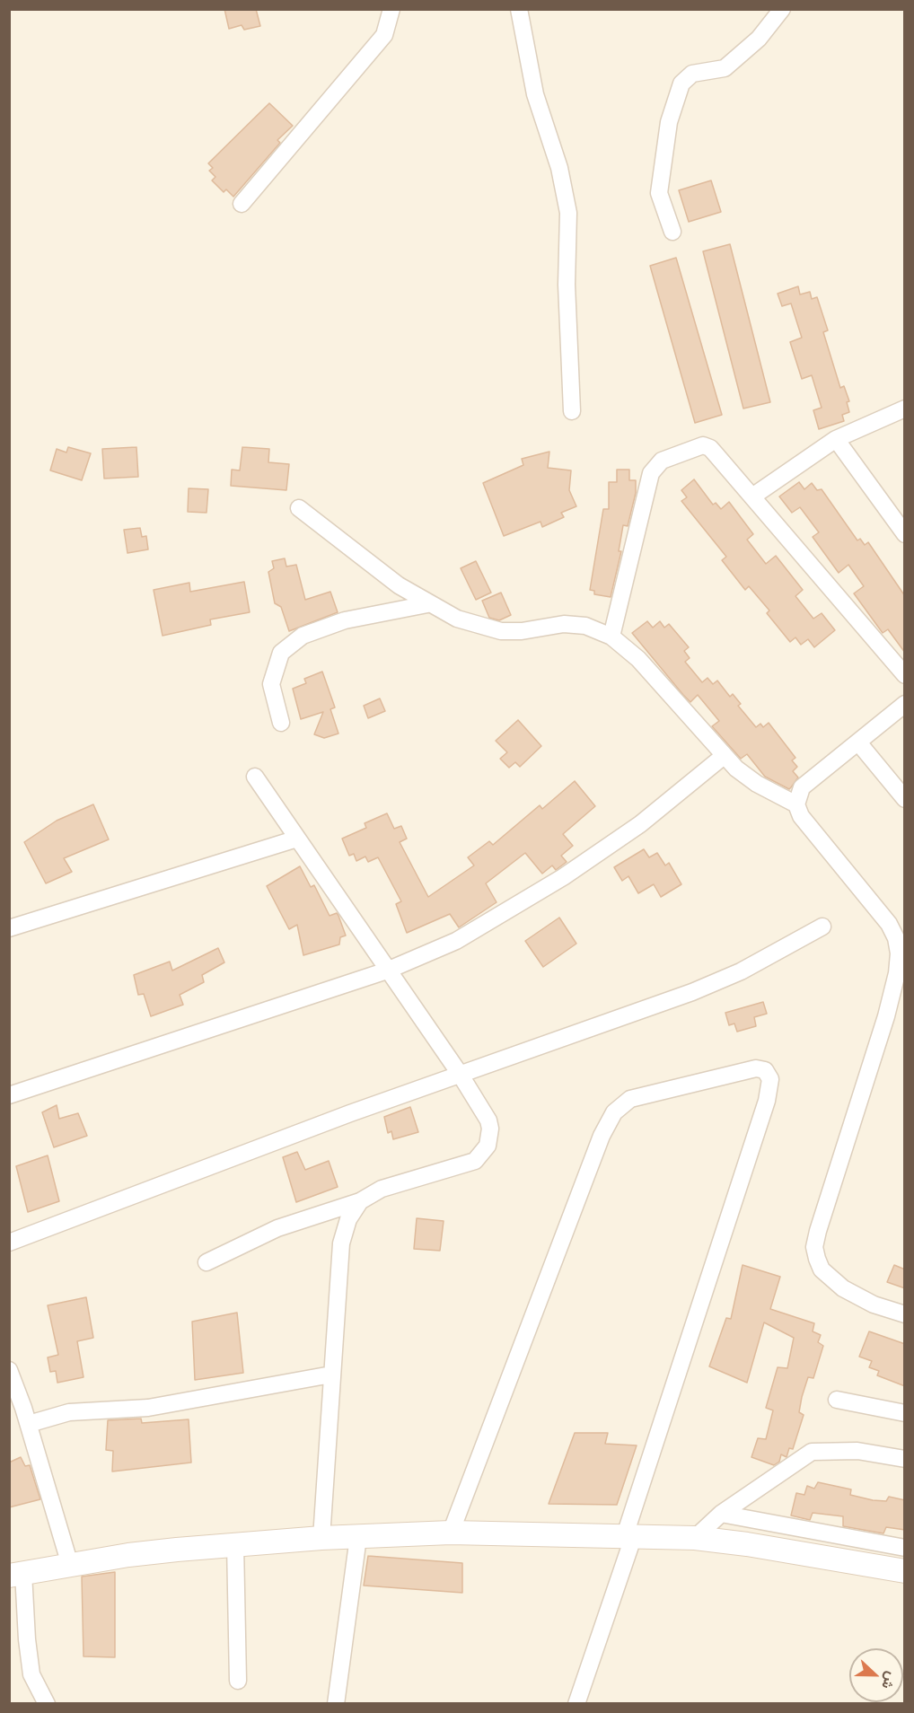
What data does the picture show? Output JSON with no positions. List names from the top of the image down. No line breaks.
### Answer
{"north":"right"}
